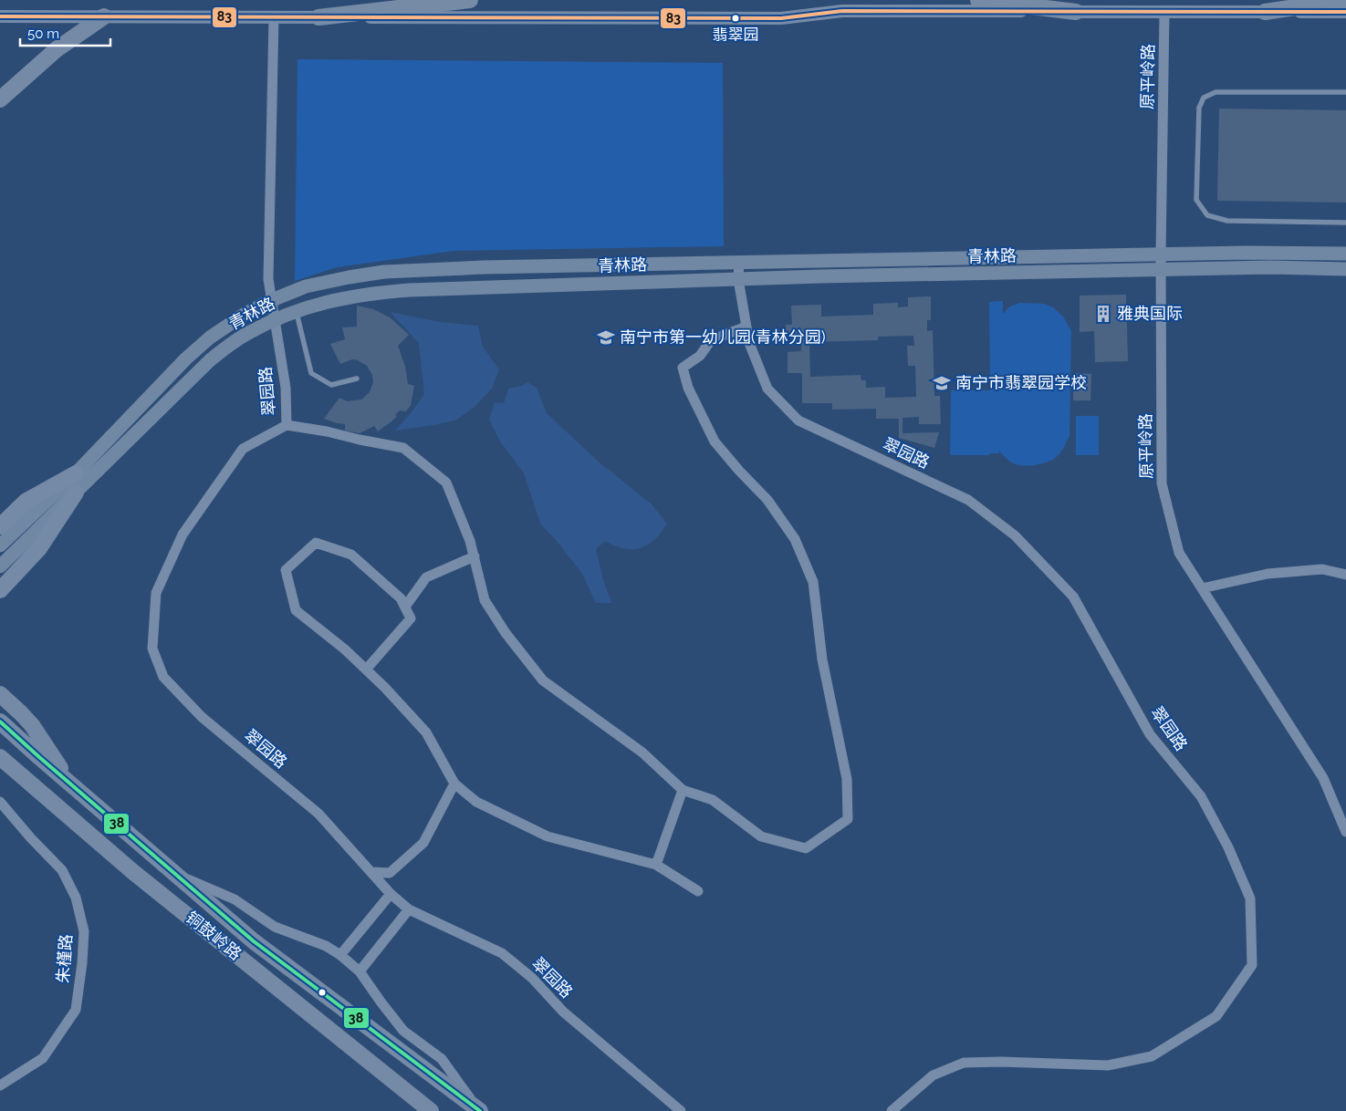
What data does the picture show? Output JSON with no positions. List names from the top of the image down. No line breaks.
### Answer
{"streets":{"main road":["青林路","铜鼓岭路"],"street":["原平岭路","翠园路","朱槿路"]},"crossings":[["原平岭路","青林路"],["青林路","翠园路"]],"places":{"other":["翡翠园"],"building":["雅典国际"],"school or university":["南宁市第一幼儿园(青林分园)","南宁市翡翠园学校"]},"lines":["transit line 83","transit line 38"],"scale_bar":"50 m"}
